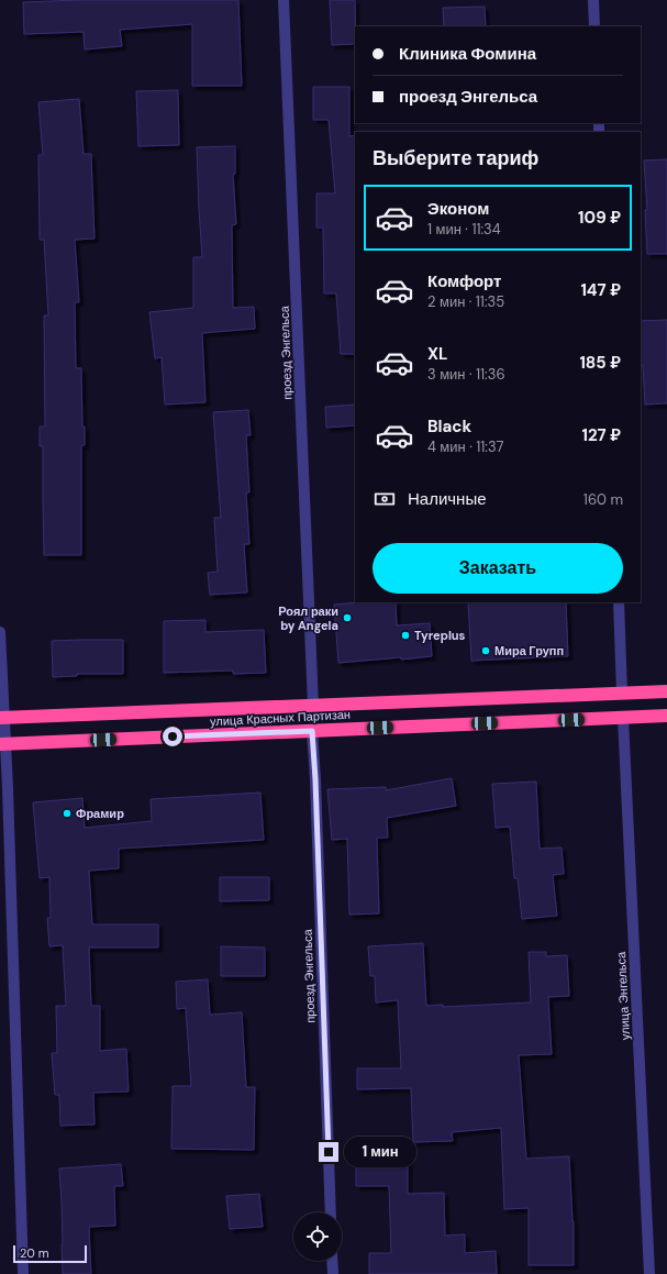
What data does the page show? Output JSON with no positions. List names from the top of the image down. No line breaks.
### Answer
{"streets":{"highway":["улица Красных Партизан"],"street":["проезд Энгельса","улица Энгельса"]},"crossings":[["проезд Энгельса","улица Красных Партизан"],["улица Красных Партизан","улица Энгельса"]],"places":["Роял раки by Angela","Tyreplus","Мира Групп","Фрамир"],"scale_bar":"20 m","page":{"banner":["Клиника Фомина","проезд Энгельса"],"heading":"Выберите тариф","list":[{"name":"Эконом","note":"1 мин · 11:34","value":"109 ₽"},{"name":"Комфорт","note":"2 мин · 11:35","value":"147 ₽"},{"name":"XL","note":"3 мин · 11:36","value":"185 ₽"},{"name":"Black","note":"4 мин · 11:37","value":"127 ₽"}],"pay":["Наличные","160 m"],"buttons":"Заказать","bubble":"1 мин","scale":"20 m"}}
